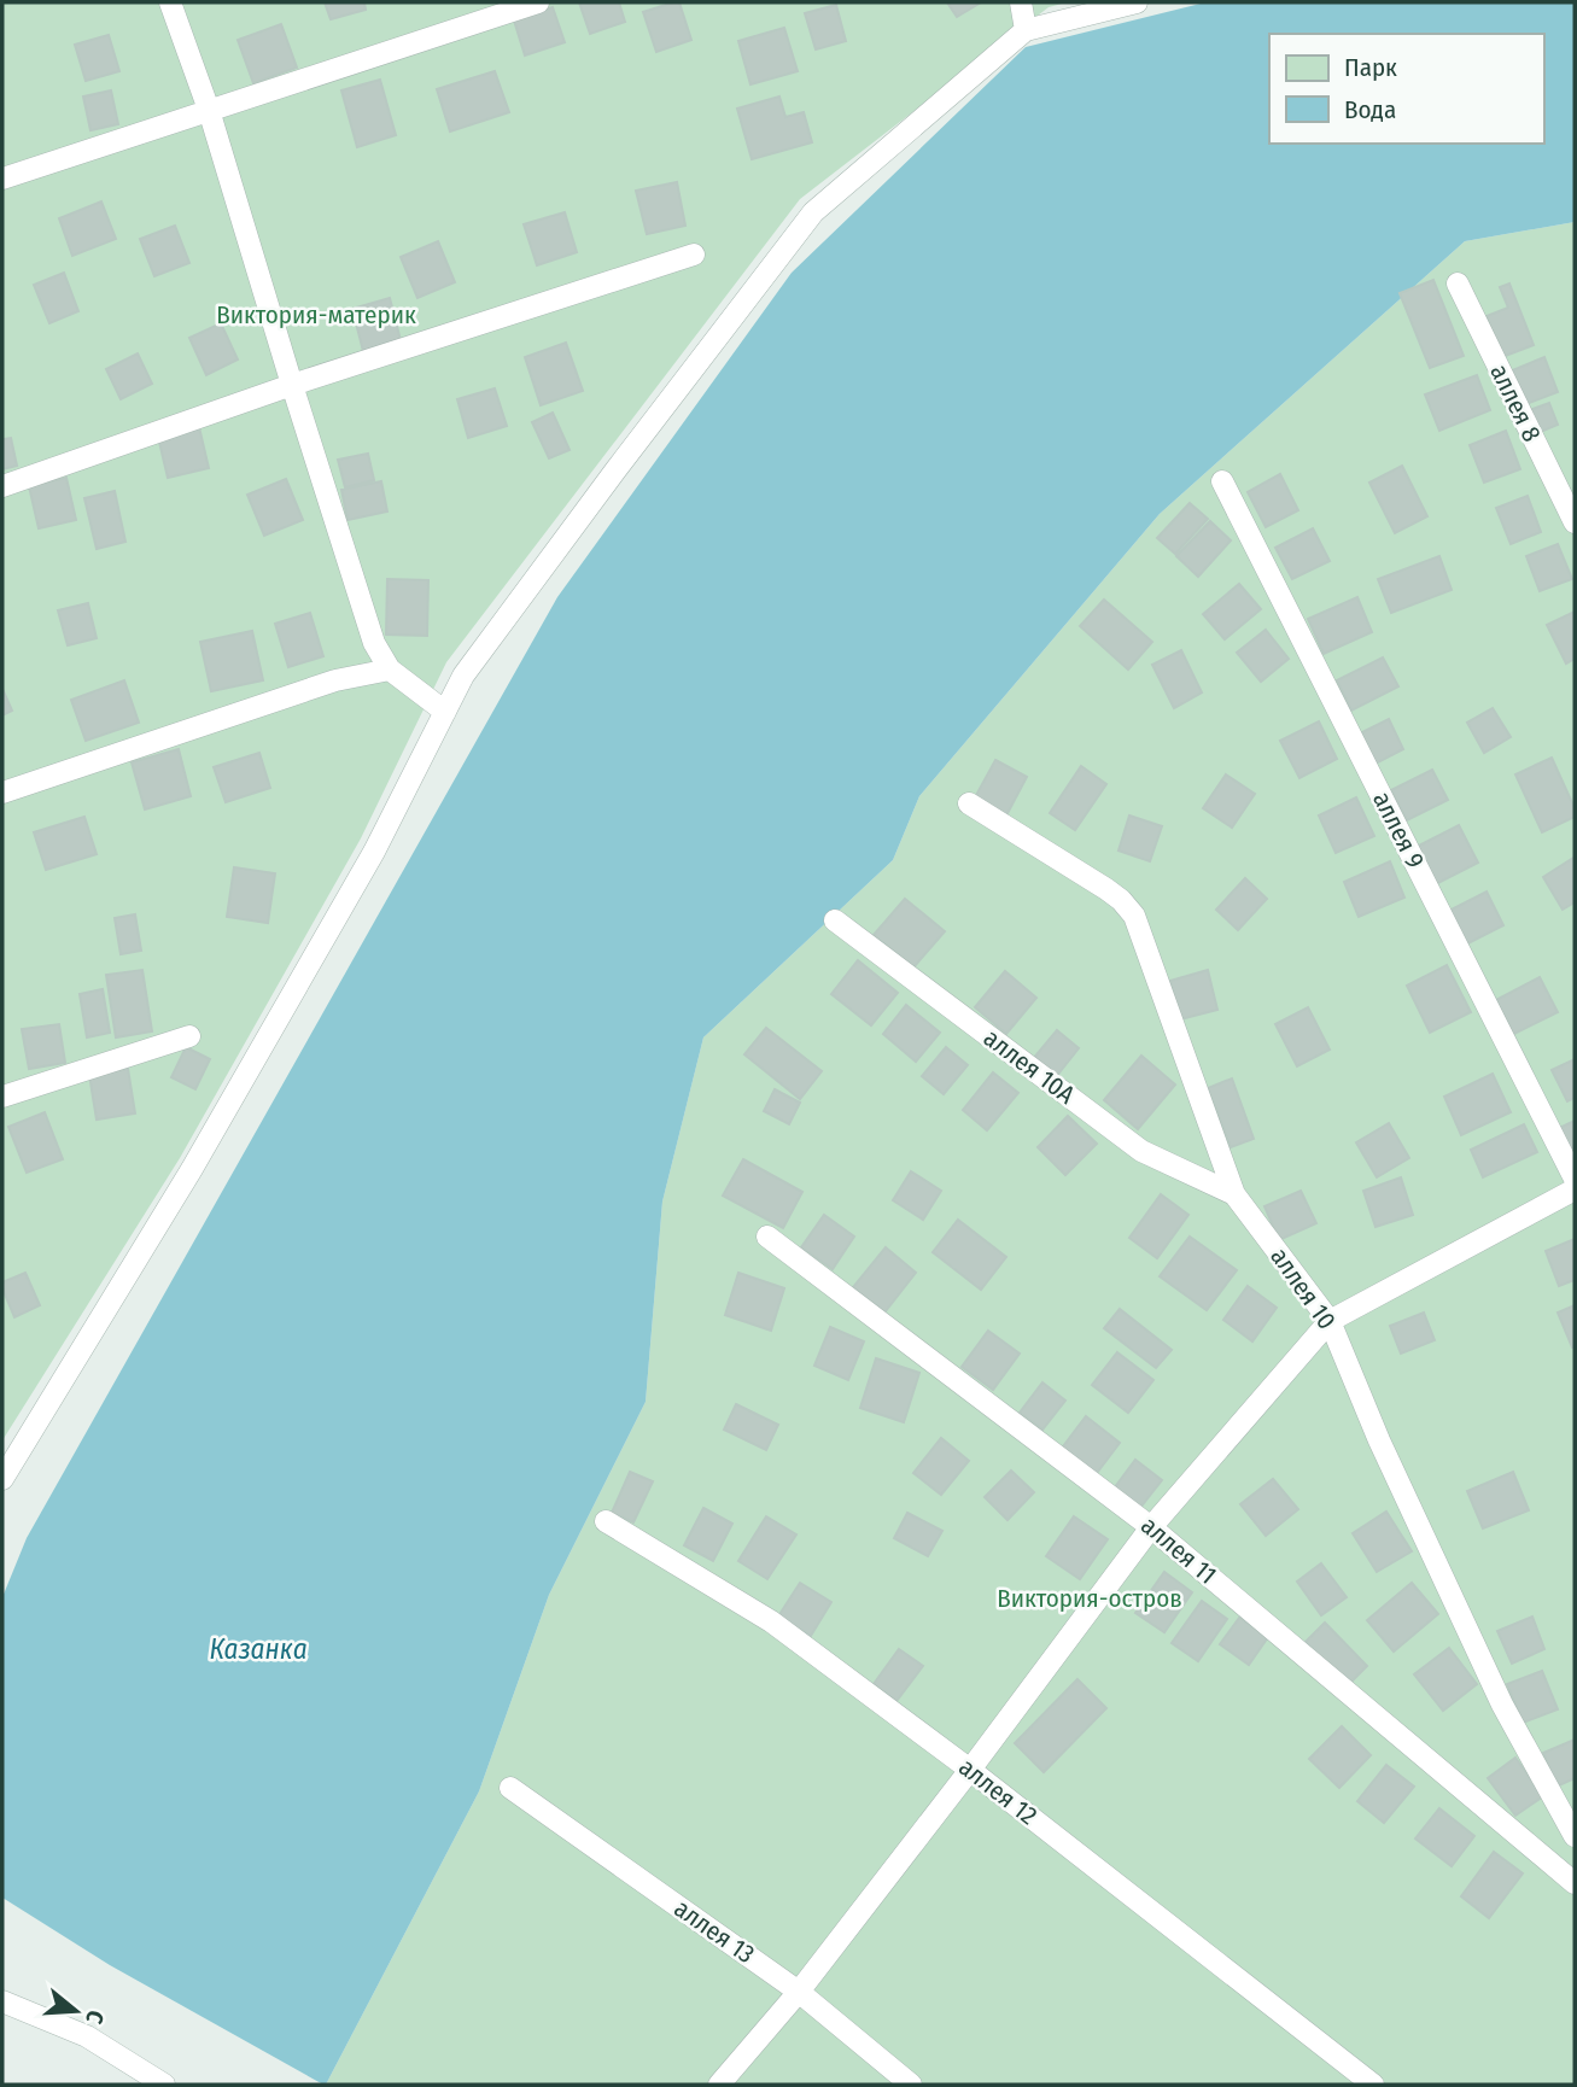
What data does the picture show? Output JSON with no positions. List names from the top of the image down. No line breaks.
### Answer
{"streets":{"lane":["аллея 8","аллея 9","аллея 10А","аллея 10","аллея 11","аллея 12","аллея 13"]},"crossings":[["аллея 10А","аллея 10"]],"water":["Казанка"],"parks":["Виктория-материк","Виктория-остров"],"legend":["Парк","Вода"],"north":"right"}
